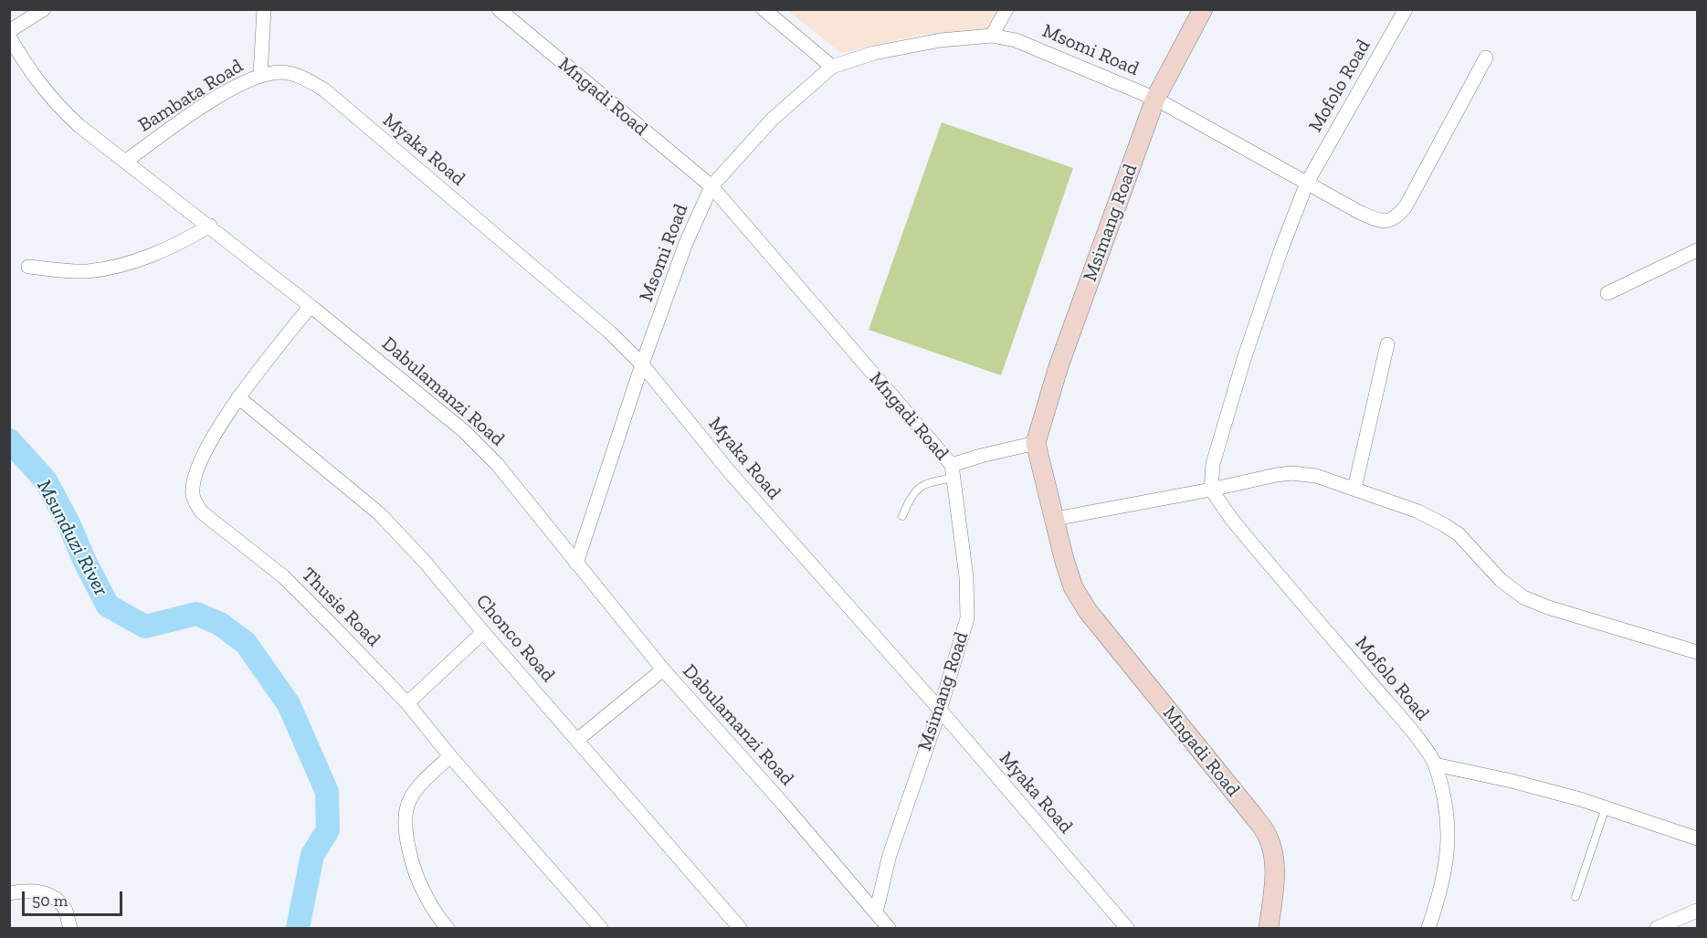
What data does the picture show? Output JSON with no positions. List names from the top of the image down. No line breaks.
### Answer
{"streets":{"street":["Msomi Road","Mofolo Road","Bambata Road","Mngadi Road","Myaka Road","Msimang Road","Dabulamanzi Road","Thusie Road","Chonco Road"]},"crossings":[["Msomi Road","Mofolo Road"],["Msomi Road","Mngadi Road"],["Msomi Road","Myaka Road"],["Msomi Road","Msimang Road"],["Msomi Road","Dabulamanzi Road"],["Bambata Road","Myaka Road"],["Bambata Road","Dabulamanzi Road"],["Mngadi Road","Msimang Road"],["Myaka Road","Msimang Road"],["Msimang Road","Dabulamanzi Road"],["Dabulamanzi Road","Thusie Road"],["Thusie Road","Chonco Road"]],"water":["Msunduzi River"],"scale_bar":"50 m"}
